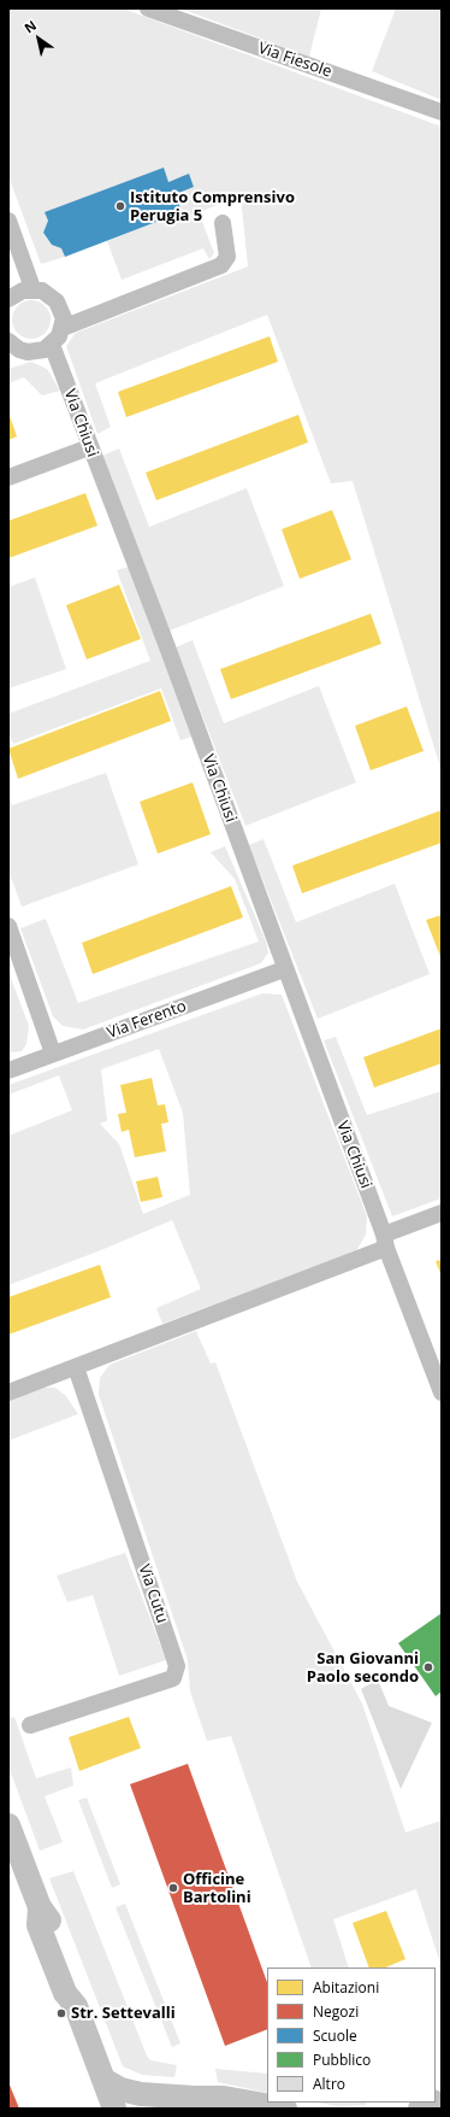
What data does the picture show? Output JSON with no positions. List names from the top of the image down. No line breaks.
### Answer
{"streets":{"street":["Via Fiesole","Via Chiusi","Via Ferento","Via Cutu"]},"crossings":[["Via Chiusi","Via Ferento"]],"places":["Istituto Comprensivo Perugia 5","San Giovanni Paolo secondo","Officine Bartolini","Str. Settevalli"],"legend":["Abitazioni","Negozi","Scuole","Pubblico","Altro"],"north":"top left"}
